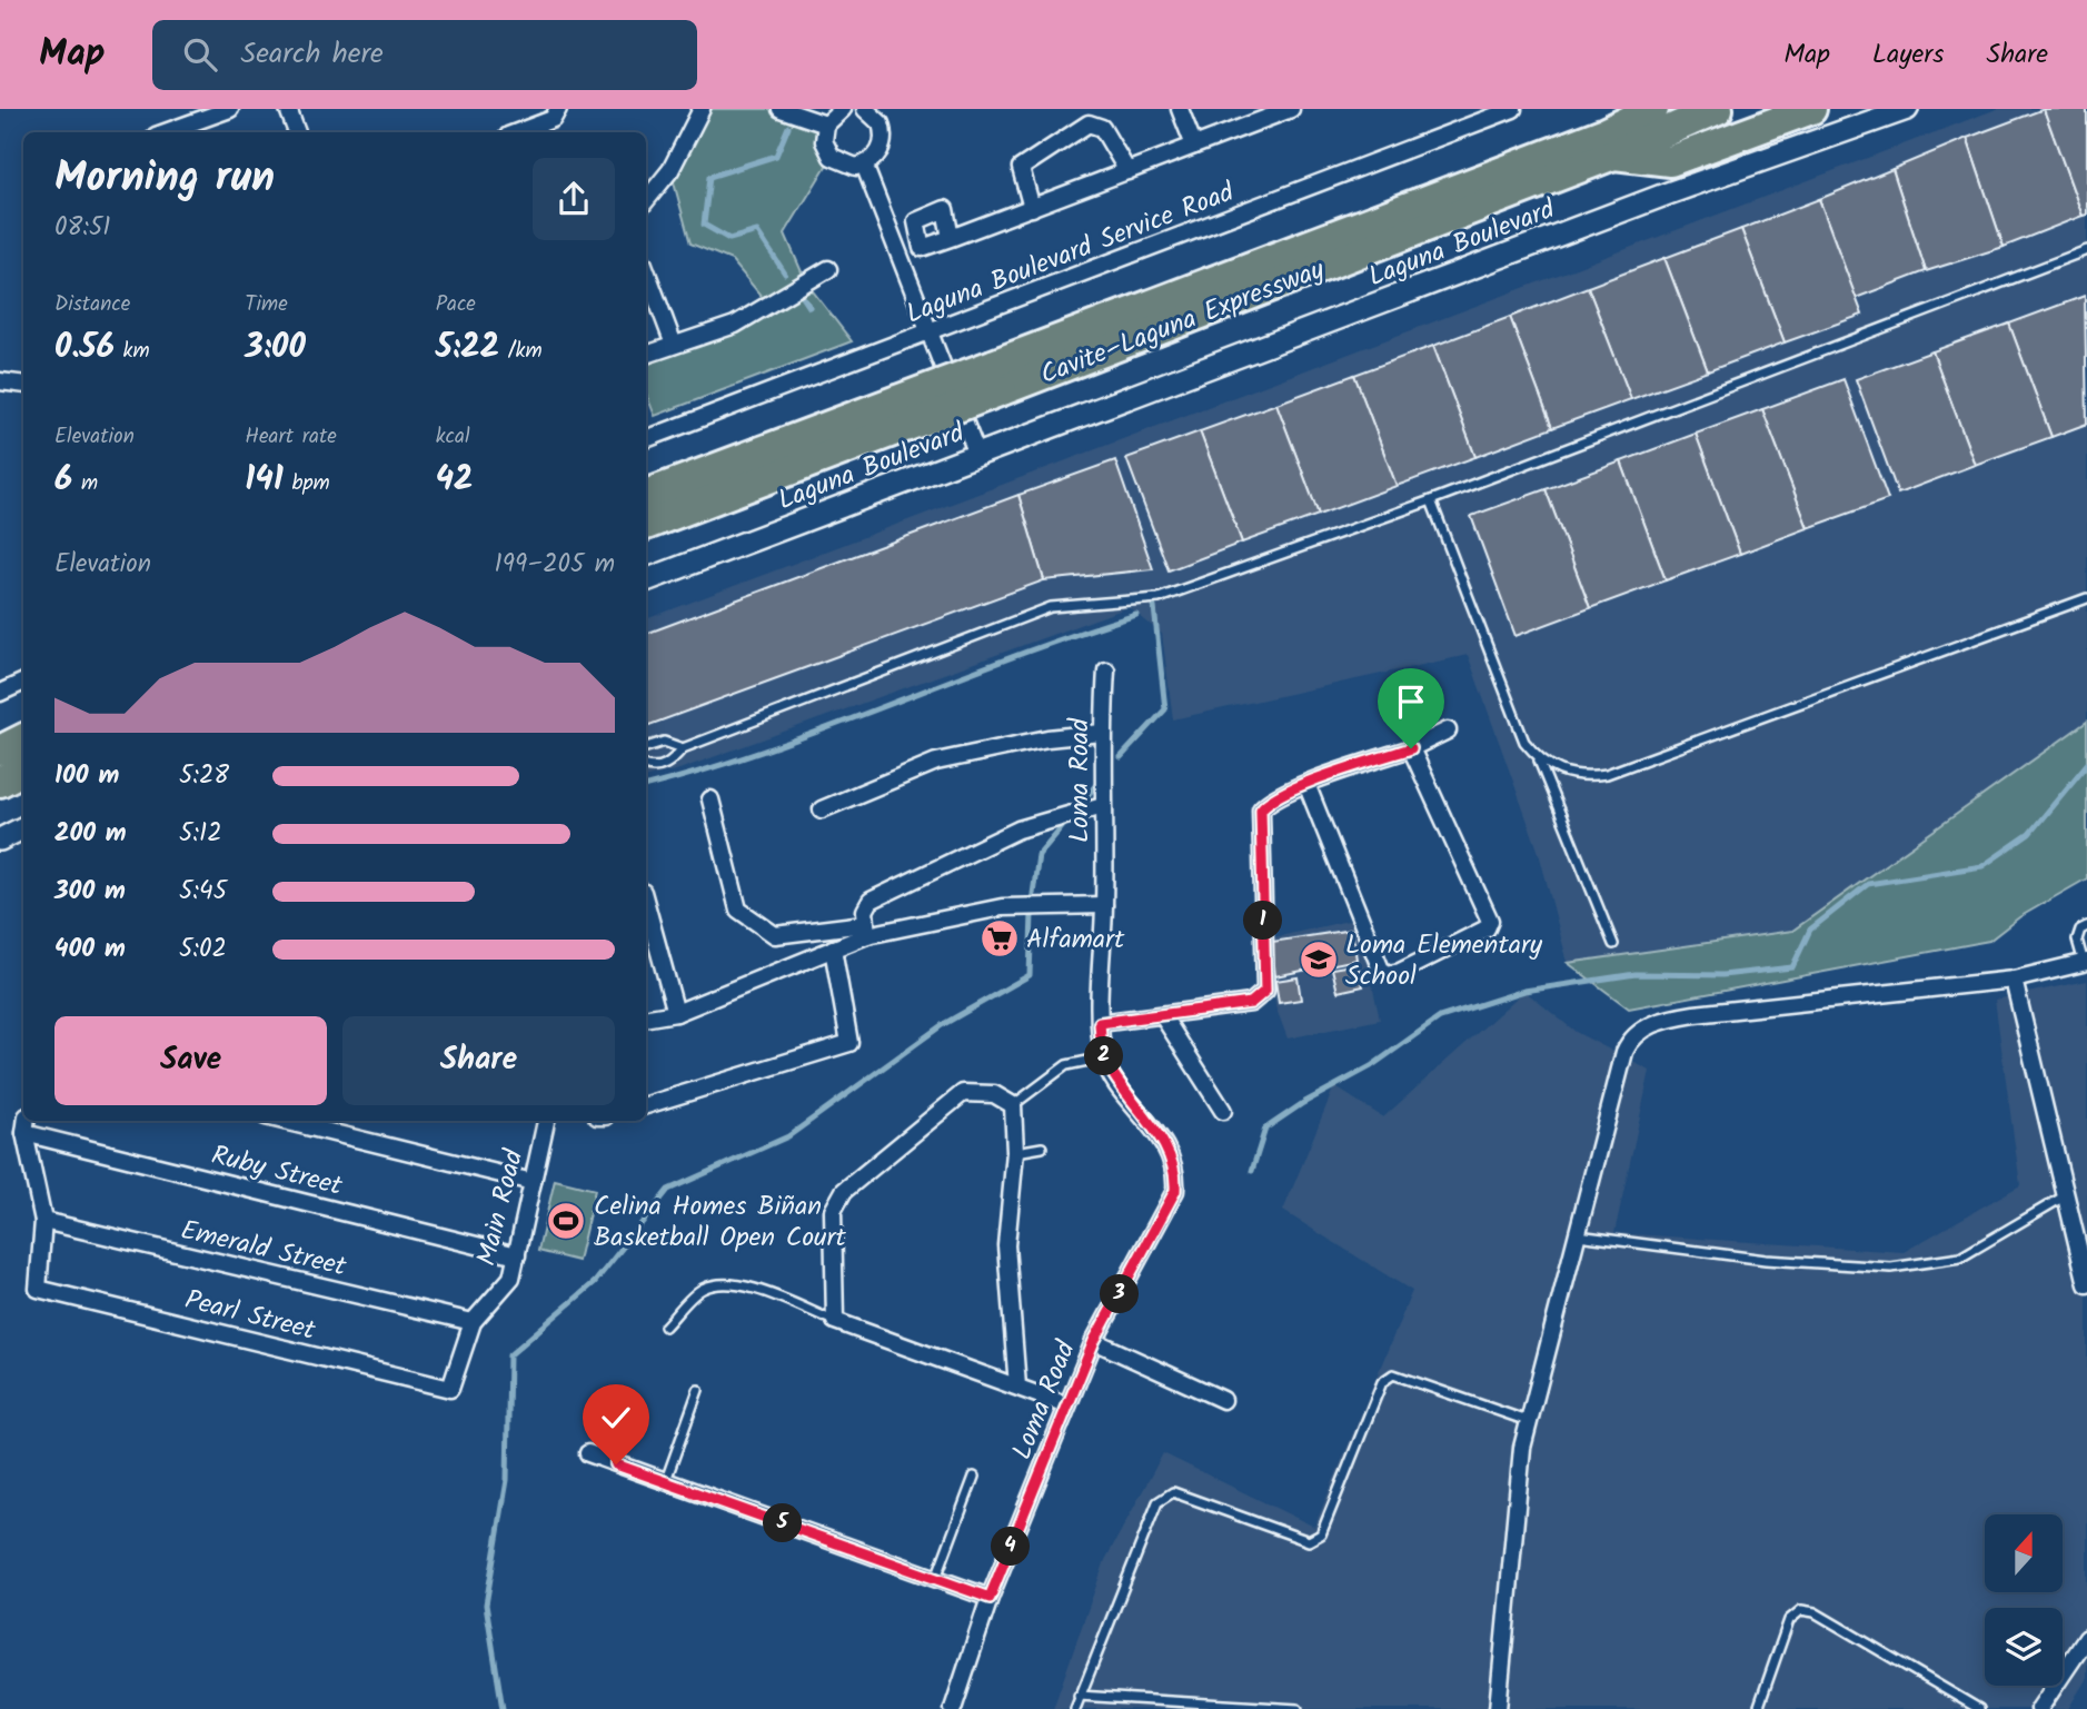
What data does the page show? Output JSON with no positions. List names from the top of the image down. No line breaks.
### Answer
{"streets":{"highway":["Cavite–Laguna Expressway"],"main road":["Laguna Boulevard"],"street":["Laguna Boulevard Service Road","Loma Road","Ruby Street","Main Road","Emerald Street","Pearl Street"]},"crossings":[["Ruby Street","Main Road"],["Main Road","Emerald Street"],["Main Road","Pearl Street"],["Emerald Street","Pearl Street"]],"places":{"supermarket":["Alfamart"],"school or university":["Loma Elementary School"],"sports":["Celina Homes Biñan Basketball Open Court"]},"north":"top","page":{"header":"Map","search":"Search here","nav":["Map","Layers","Share"],"heading":["Morning run","08:51"],"stats":[["Distance","0.56 km"],["Time","3:00"],["Pace","5:22 /km"],["Elevation","6 m"],["Heart rate","141 bpm"],["kcal","42"]],"chart":["Elevation","199–205 m"],"list":[{"name":"100 m","note":"5:28"},{"name":"200 m","note":"5:12"},{"name":"300 m","note":"5:45"},{"name":"400 m","note":"5:02"}],"pins":["1","2","3","5","4"],"buttons":["Save","Share"]}}
